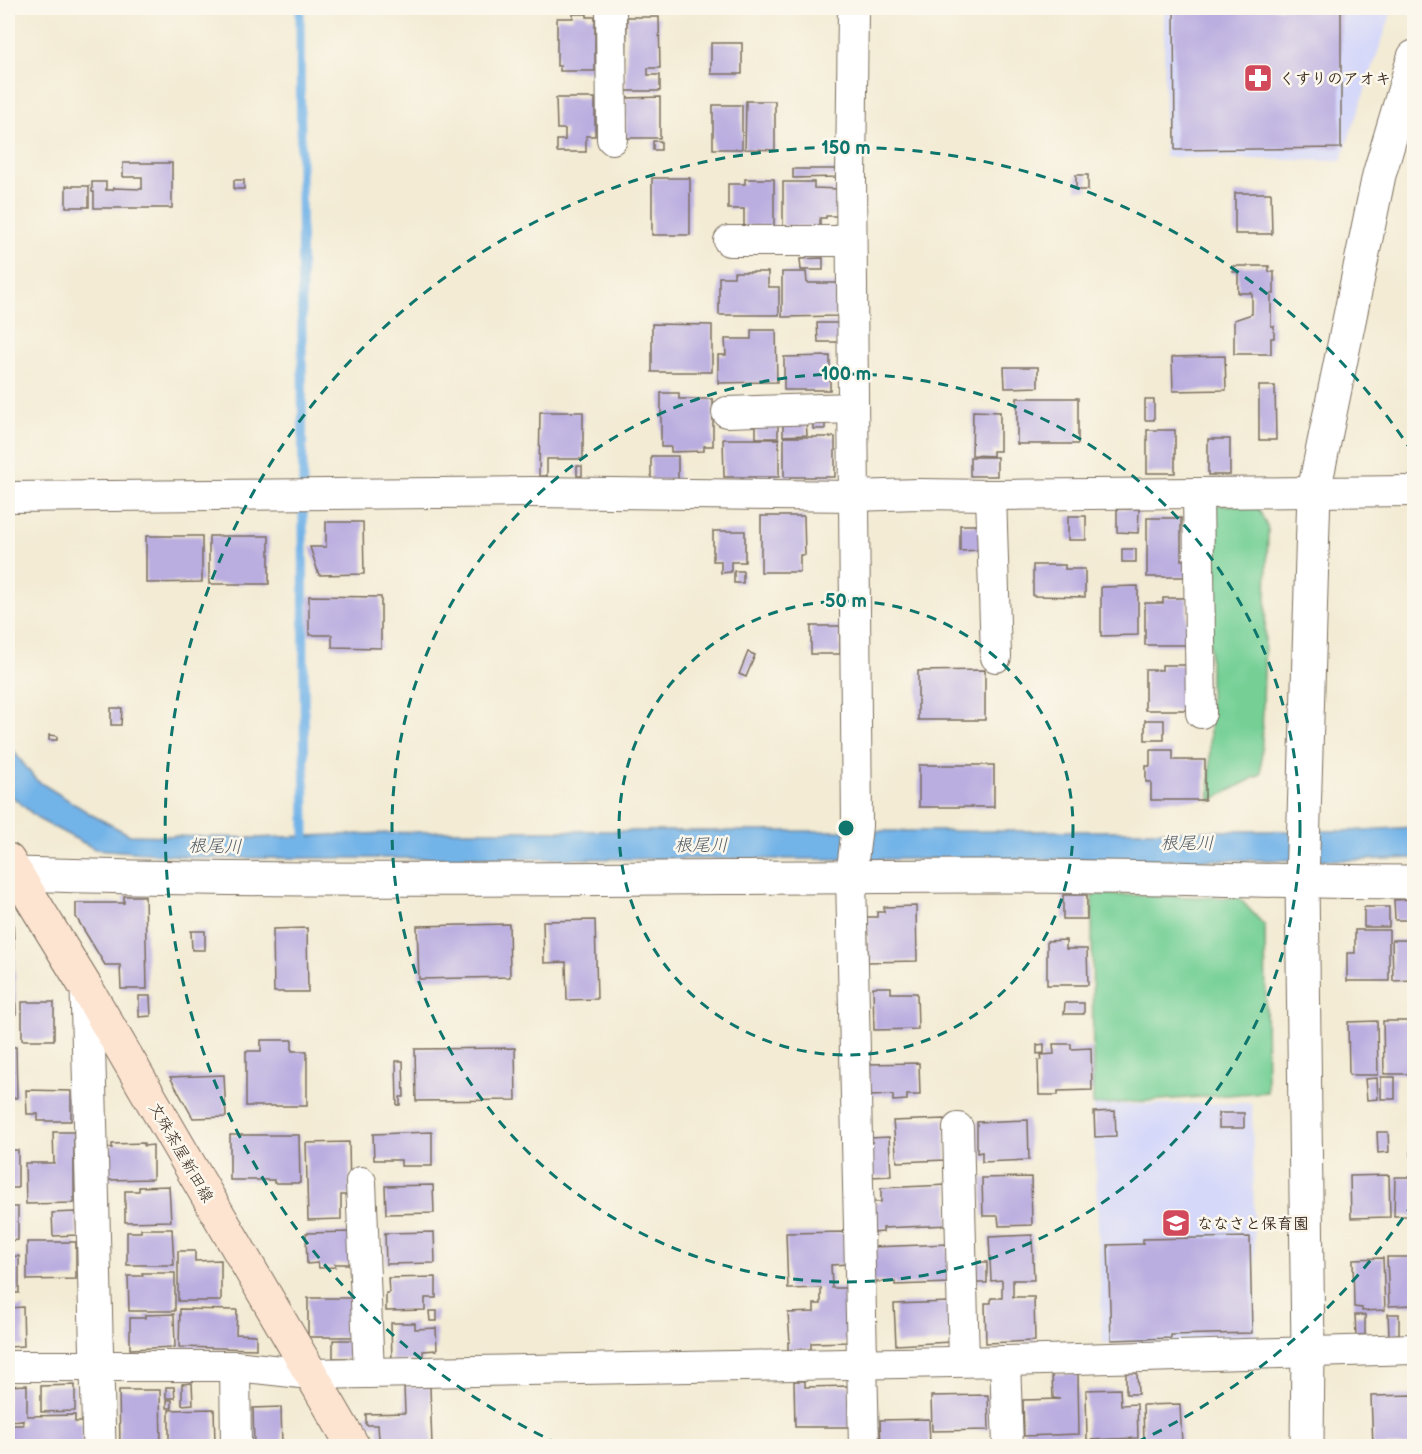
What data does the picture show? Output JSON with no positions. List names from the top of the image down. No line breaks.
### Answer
{"streets":{"main road":["文殊茶屋新田線"]},"water":["根尾川"],"places":{"pharmacy":["くすりのアオキ"],"school or university":["ななさと保育園"]},"rings":["150 m","100 m","50 m"]}
